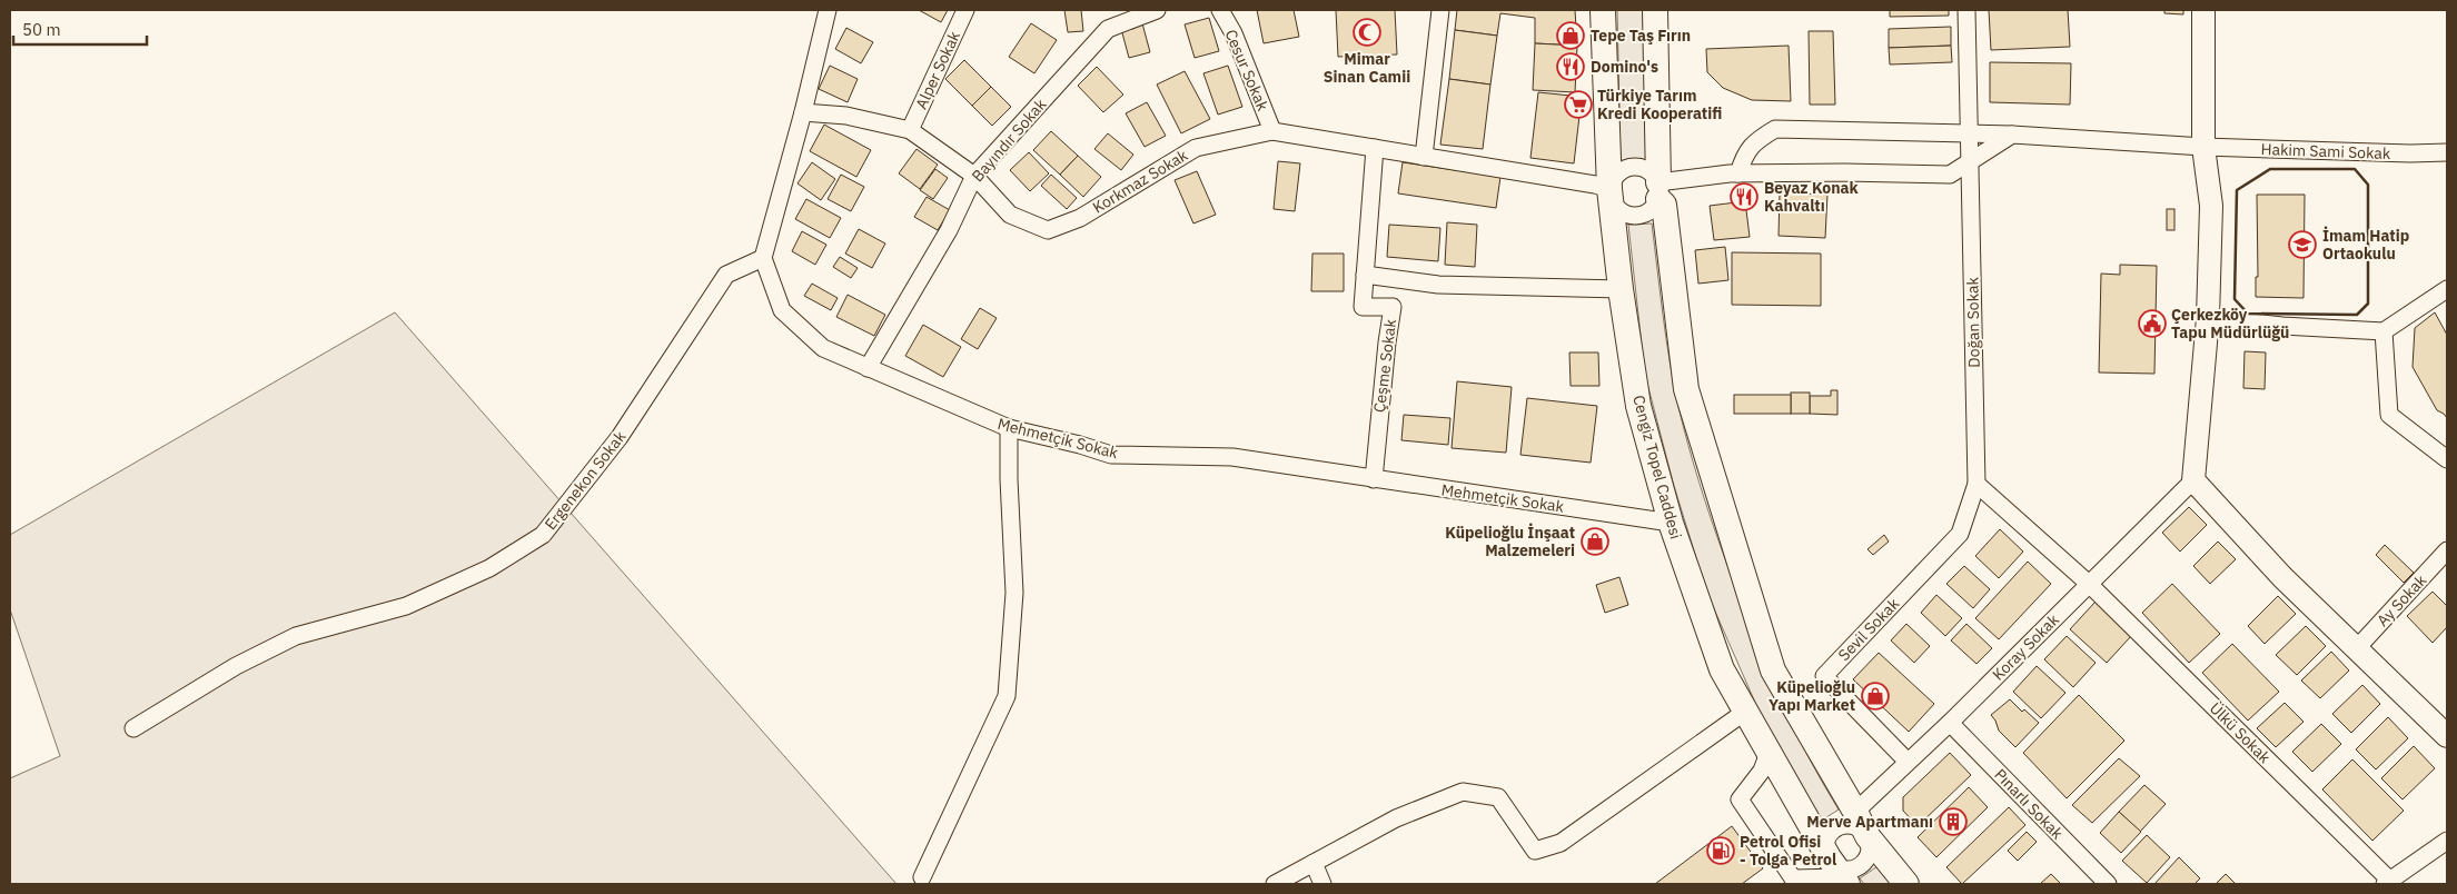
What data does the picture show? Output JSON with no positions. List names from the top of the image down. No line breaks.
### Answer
{"streets":{"main road":["Cengiz Topel Caddesi"],"street":["Alper Sokak","Cesur Sokak","Bayındır Sokak","Hakim Sami Sokak","Korkmaz Sokak","Doğan Sokak","Çeşme Sokak","Mehmetçik Sokak","Ergenekon Sokak","Ay Sokak","Sevil Sokak","Koray Sokak","Ülkü Sokak","Pınarlı Sokak"]},"crossings":[["Alper Sokak","Korkmaz Sokak"],["Cesur Sokak","Korkmaz Sokak"],["Bayındır Sokak","Korkmaz Sokak"],["Bayındır Sokak","Mehmetçik Sokak"],["Hakim Sami Sokak","Doğan Sokak"],["Korkmaz Sokak","Çeşme Sokak"],["Korkmaz Sokak","Cengiz Topel Caddesi"],["Doğan Sokak","Sevil Sokak"],["Çeşme Sokak","Mehmetçik Sokak"],["Mehmetçik Sokak","Cengiz Topel Caddesi"],["Mehmetçik Sokak","Ergenekon Sokak"],["Sevil Sokak","Koray Sokak"],["Koray Sokak","Ülkü Sokak"],["Koray Sokak","Pınarlı Sokak"]],"places":{"mosque":["Mimar Sinan Camii"],"shop":["Tepe Taş Fırın","Küpelioğlu İnşaat Malzemeleri","Küpelioğlu Yapı Market"],"restaurant":["Domino's","Beyaz Konak Kahvaltı"],"supermarket":["Türkiye Tarım Kredi Kooperatifi"],"school or university":["İmam Hatip Ortaokulu"],"public building":["Çerkezköy Tapu Müdürlüğü"],"building":["Merve Apartmanı"],"fuel station":["Petrol Ofisi - Tolga Petrol"]},"scale_bar":"50 m"}
